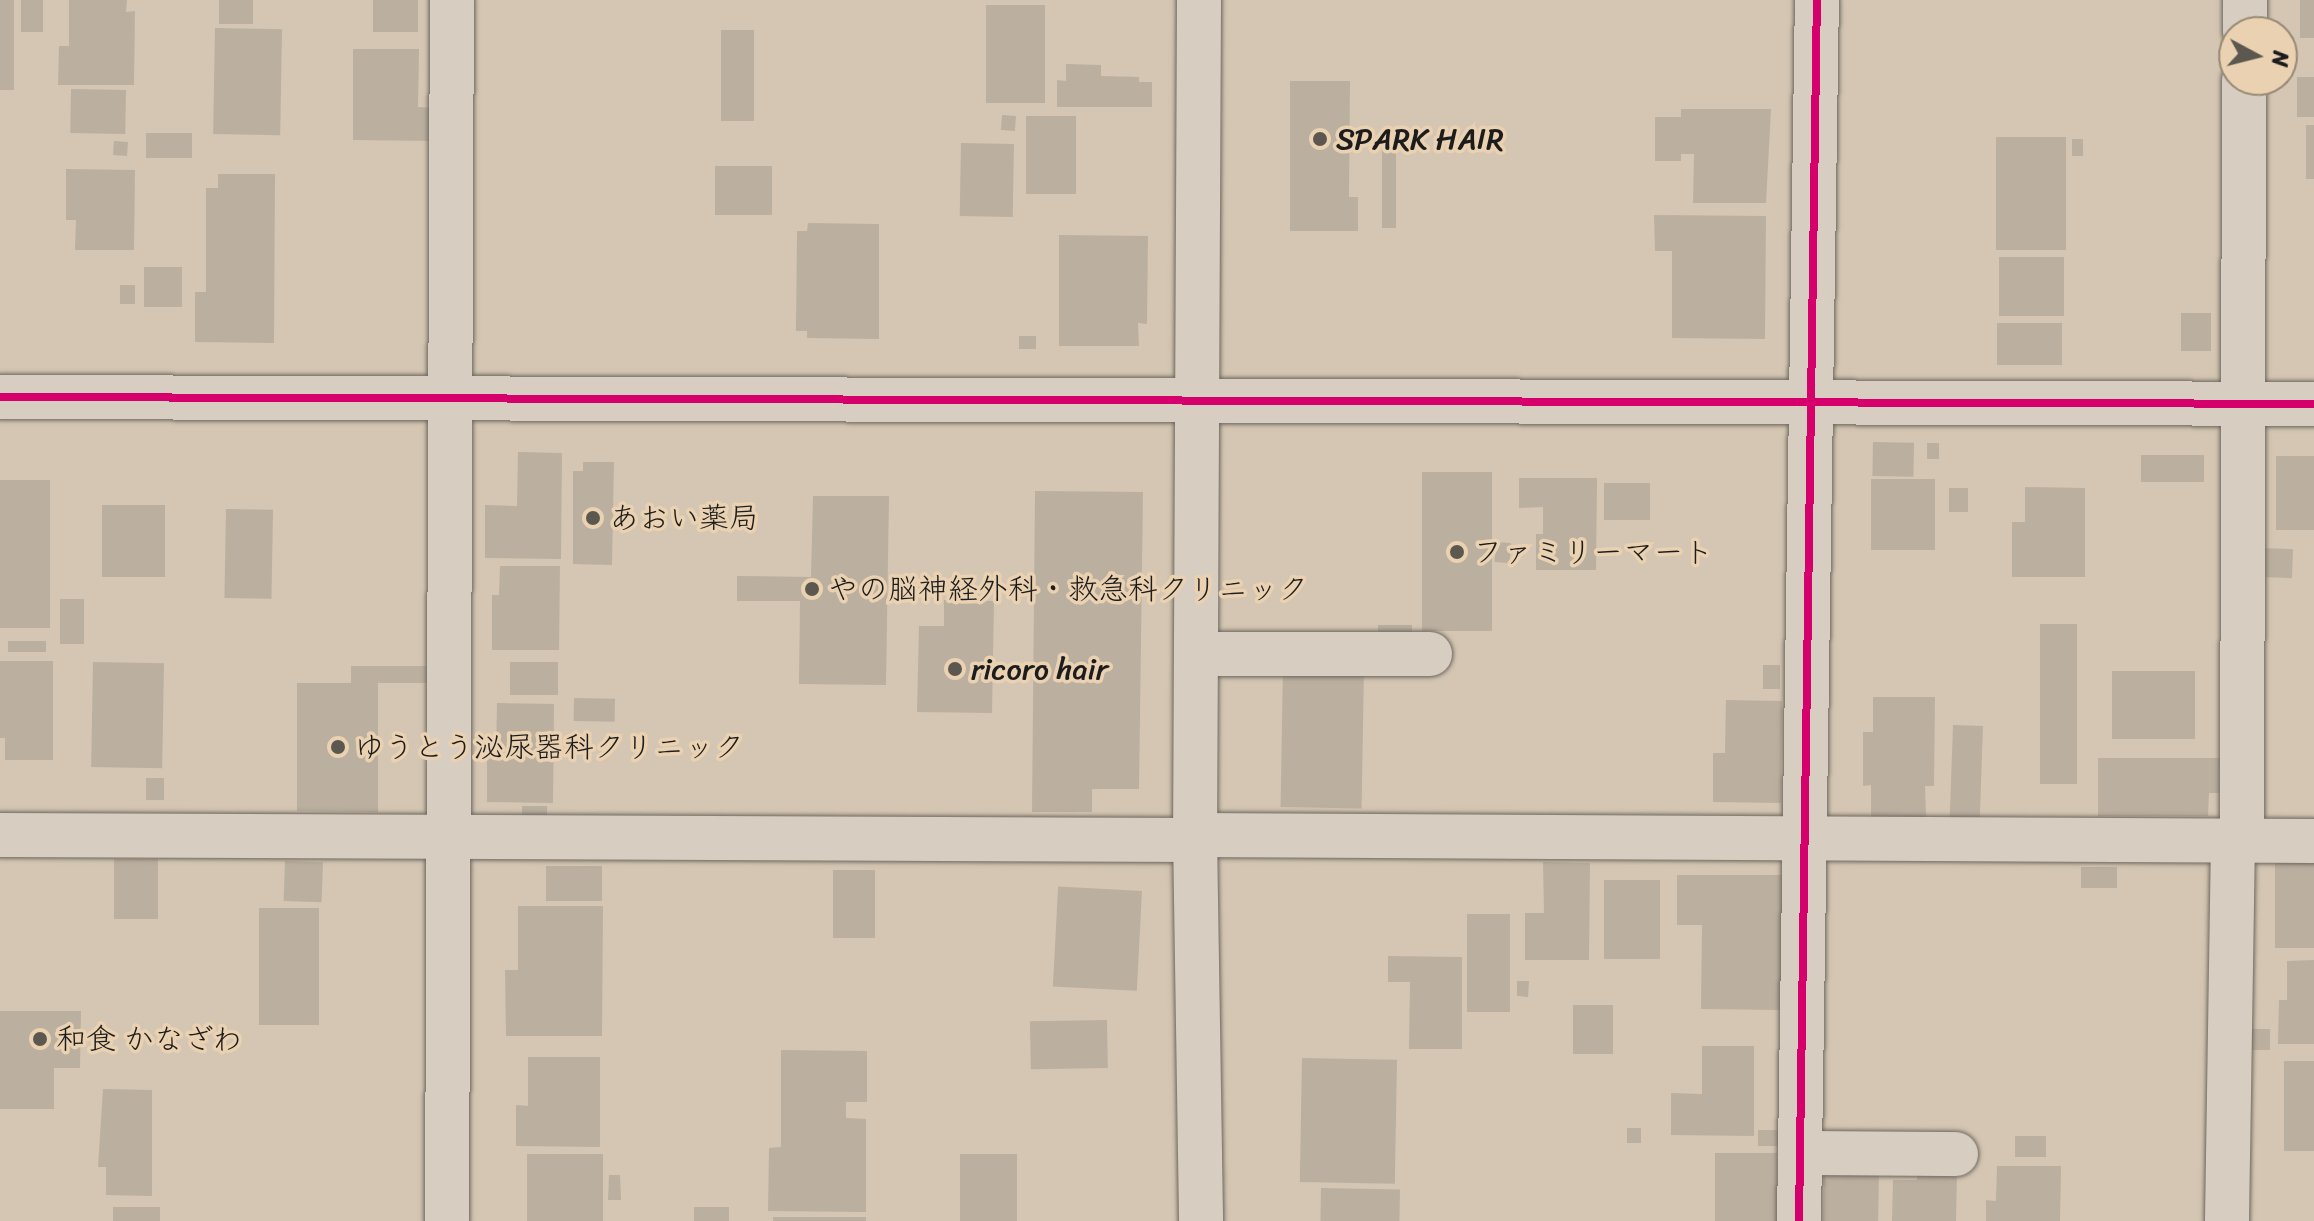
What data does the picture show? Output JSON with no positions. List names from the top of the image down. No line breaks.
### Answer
{"places":["SPARK HAIR","あおい薬局","ファミリーマート","やの脳神経外科・救急科クリニック","ricoro hair","ゆうとう泌尿器科クリニック","和食 かなざわ"],"north":"right"}
